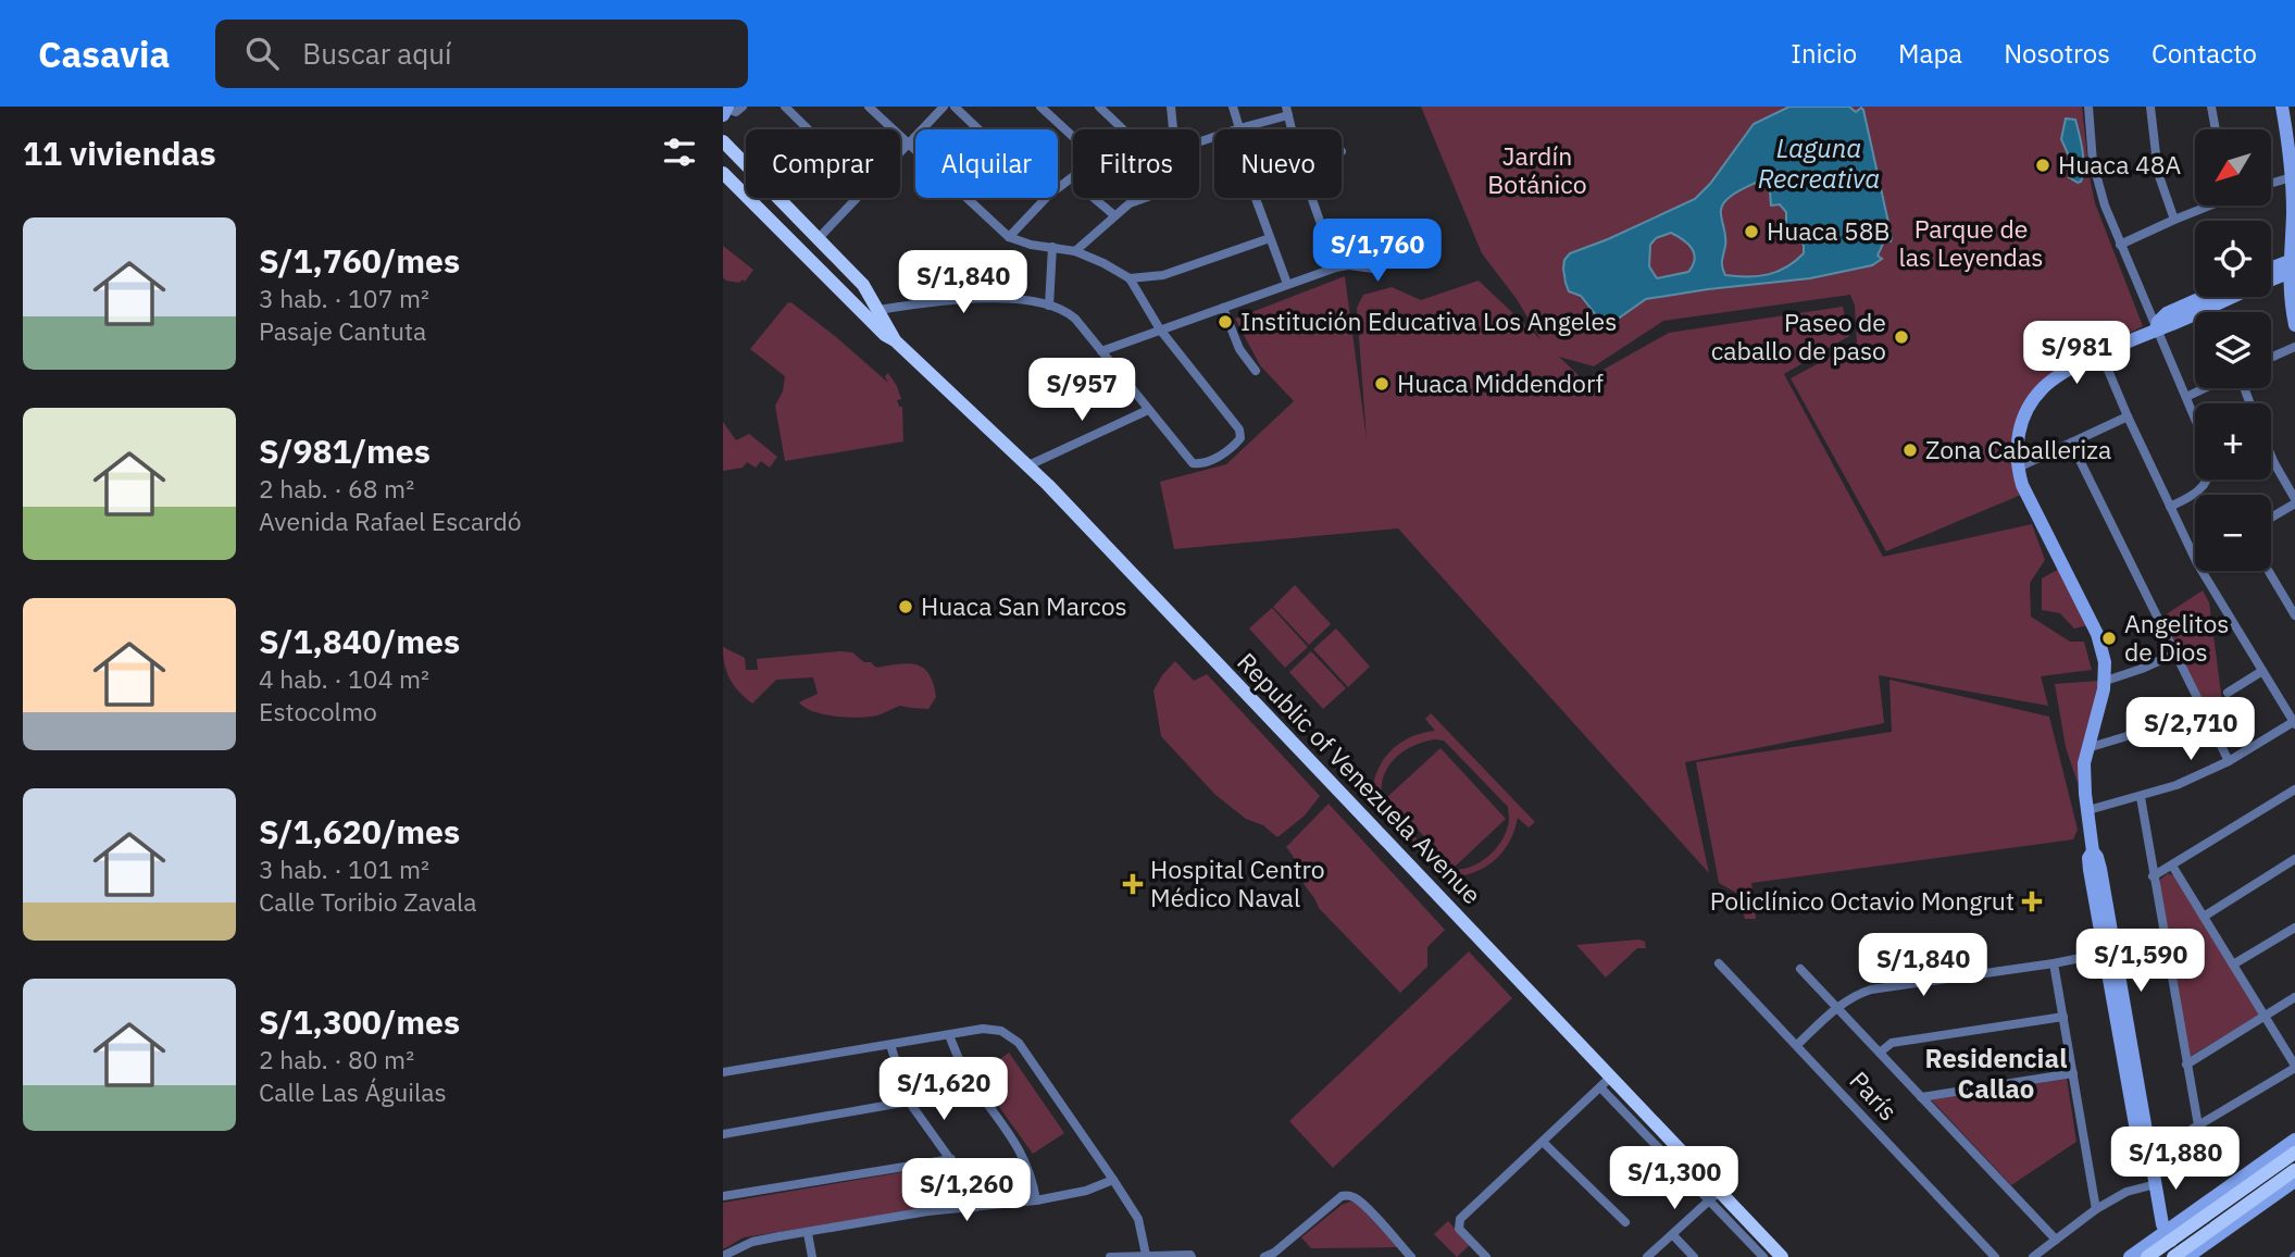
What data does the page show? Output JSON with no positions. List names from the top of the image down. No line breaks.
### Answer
{"streets":{"main road":["Republic of Venezuela Avenue"],"street":["París"]},"districts":["Residencial Callao"],"water":["Laguna Recreativa"],"parks":["Jardín Botánico","Parque de las Leyendas"],"places":{"other":["Huaca 48A","Huaca 58B","Institución Educativa Los Angeles","Paseo de caballo de paso","Huaca Middendorf","Zona Caballeriza","Huaca San Marcos","Angelitos de Dios"],"health":["Hospital Centro Médico Naval","Policlínico Octavio Mongrut"]},"north":"bottom left","page":{"header":"Casavia","search":"Buscar aquí","nav":["Inicio","Mapa","Nosotros","Contacto"],"heading":"11 viviendas","map_buttons":["+","−"],"chip":["Comprar","Alquilar","Filtros","Nuevo"],"list":[{"name":"S/1,760/mes","note":"3 hab. · 107 m² · Pasaje Cantuta"},{"name":"S/981/mes","note":"2 hab. · 68 m² · Avenida Rafael Escardó"},{"name":"S/1,840/mes","note":"4 hab. · 104 m² · Estocolmo"},{"name":"S/1,620/mes","note":"3 hab. · 101 m² · Calle Toribio Zavala"},{"name":"S/1,300/mes","note":"2 hab. · 80 m² · Calle Las Águilas"}],"price":["S/1,760","S/1,840","S/981","S/957","S/2,710","S/1,590","S/1,840","S/1,620","S/1,880","S/1,300","S/1,260"]}}
